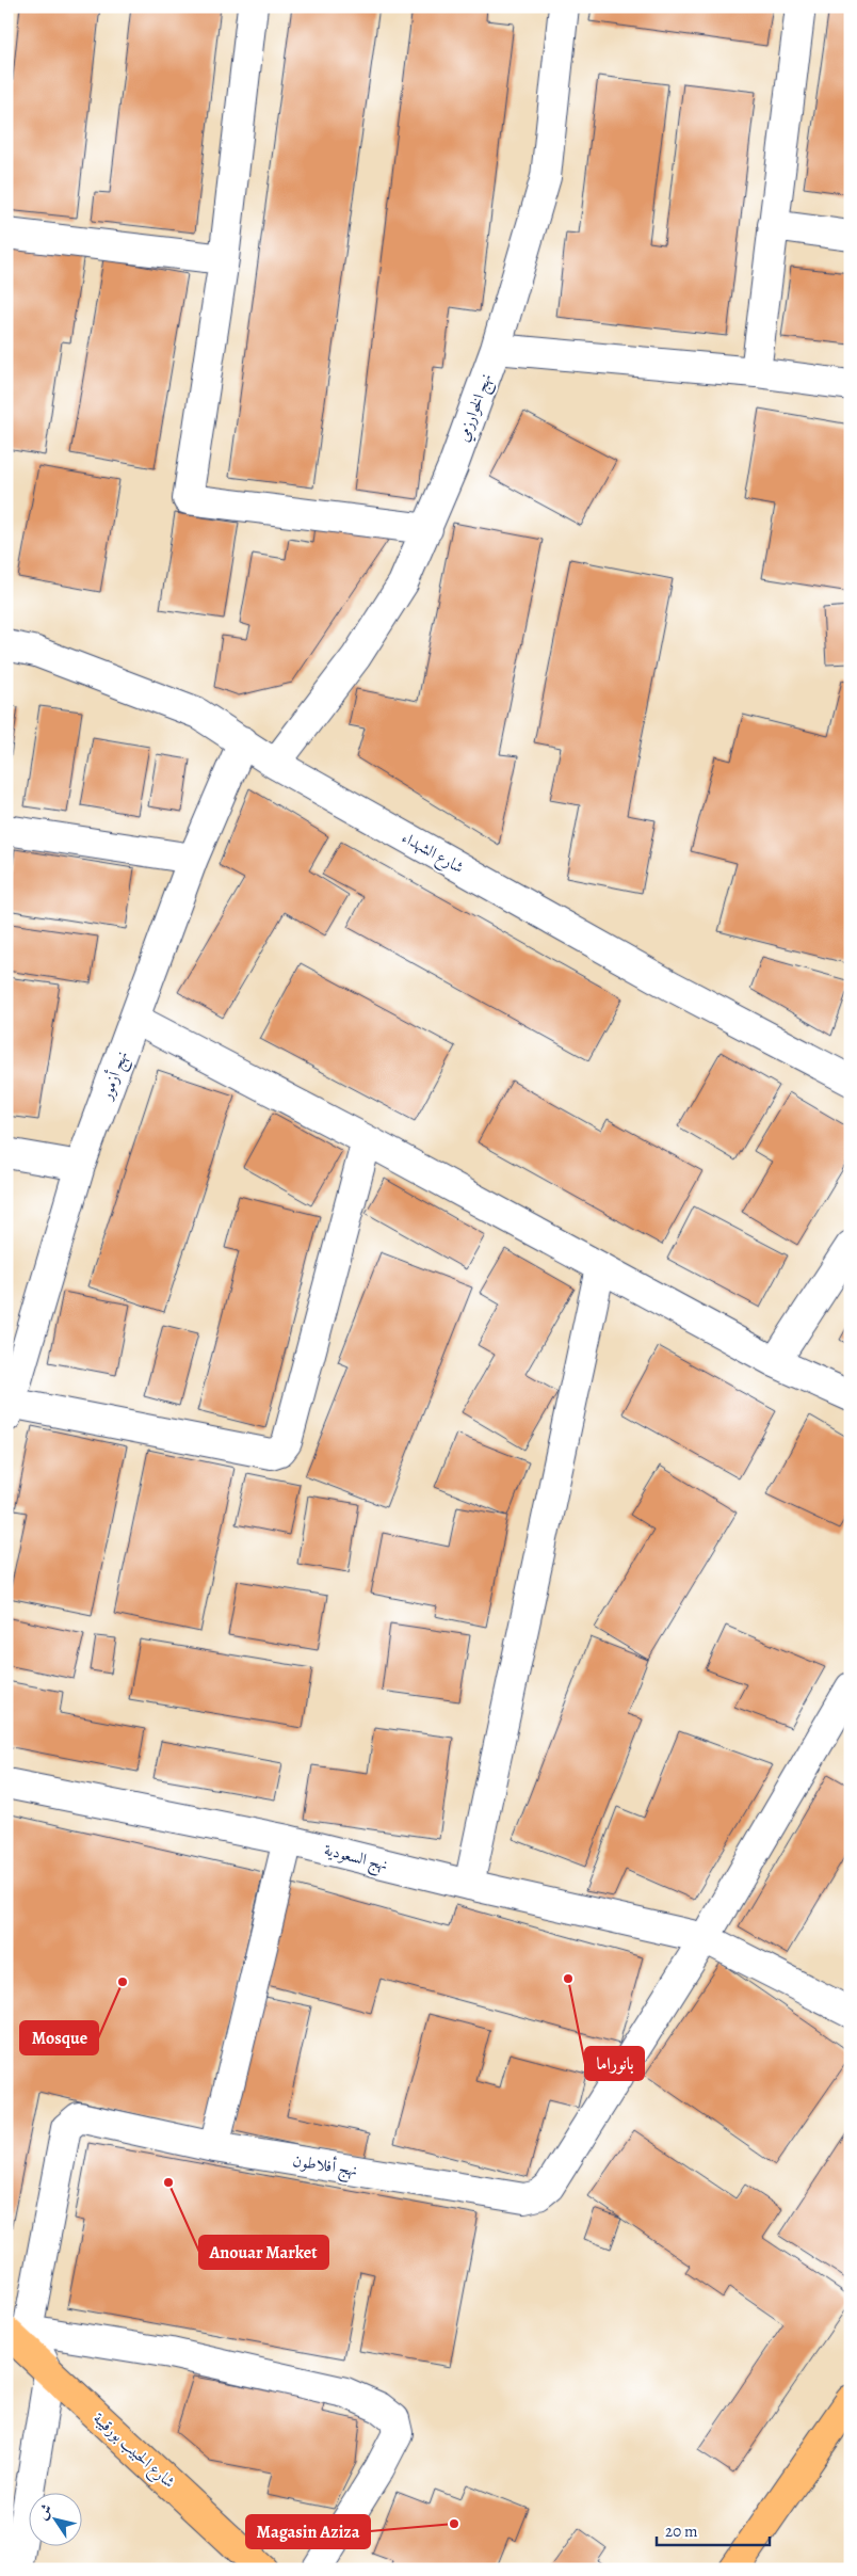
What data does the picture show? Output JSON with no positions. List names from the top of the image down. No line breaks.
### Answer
{"streets":{"main road":["شارع الحبيب بورقيبة"],"street":["نهج الخوارزمي","شارع الشهداء","نهج أزمور","نهج السعودية","نهج أفلاطون"]},"crossings":[["نهج الخوارزمي","شارع الشهداء"],["شارع الشهداء","نهج أزمور"],["نهج السعودية","نهج أفلاطون"],["نهج أفلاطون","شارع الحبيب بورقيبة"]],"places":["بانوراما","Mosque","Anouar Market","Magasin Aziza"],"scale_bar":"20 m","north":"top left"}
